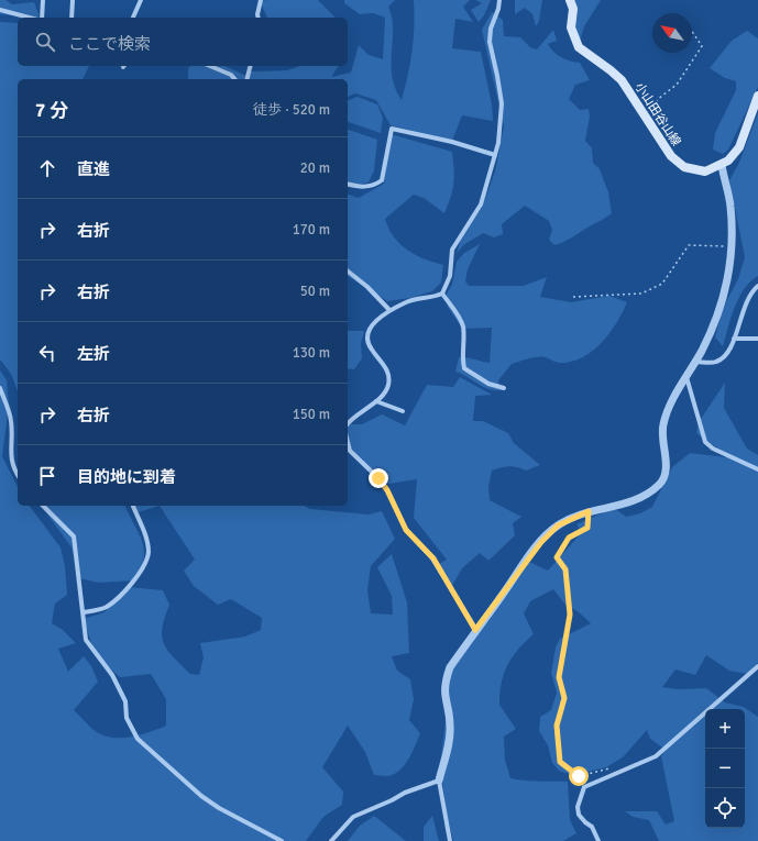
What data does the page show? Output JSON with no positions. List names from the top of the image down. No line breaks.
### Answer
{"streets":{"main road":["小山田谷山線"]},"north":"top left","page":{"search":"ここで検索","heading":["7 分","徒歩 · 520 m"],"list":[["直進","20 m"],["右折","170 m"],["右折","50 m"],["左折","130 m"],["右折","150 m"],"目的地に到着"],"map_buttons":["+","−"]}}
